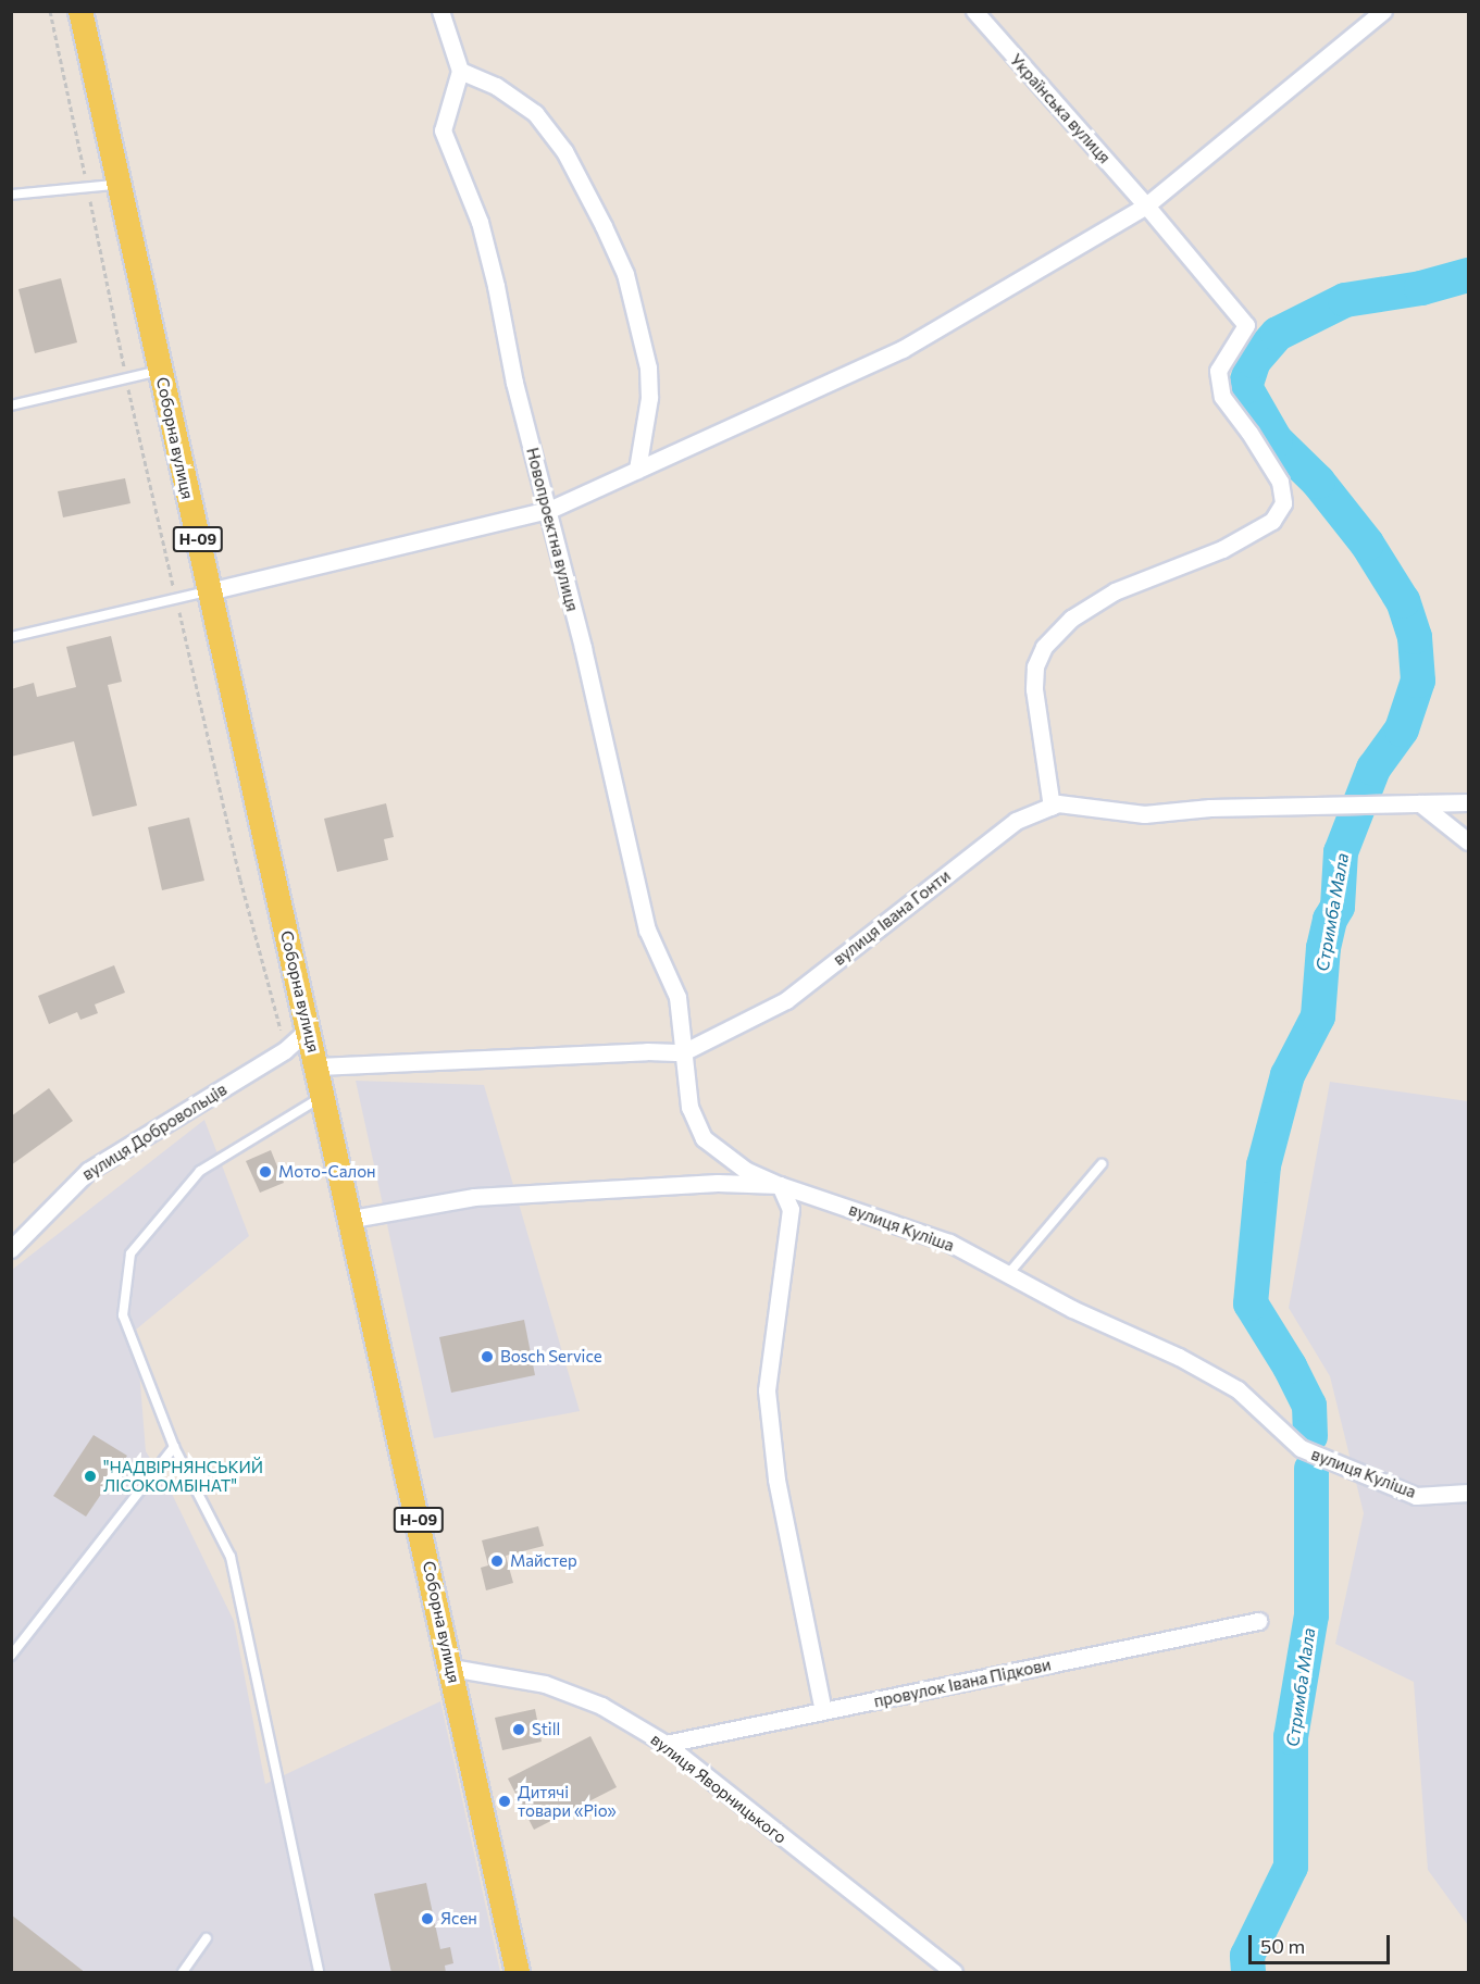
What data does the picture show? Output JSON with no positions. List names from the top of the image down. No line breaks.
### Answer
{"streets":{"main road":["Соборна вулиця","Н-09"],"street":["Українська вулиця","Новопроектна вулиця","вулиця Івана Гонти","вулиця Добровольців","вулиця Куліша","провулок Івана Підкови","вулиця Яворницького"]},"crossings":[["Українська вулиця","вулиця Івана Гонти"],["Соборна вулиця","вулиця Івана Гонти"],["Соборна вулиця","вулиця Добровольців"],["Соборна вулиця","вулиця Куліша"],["Соборна вулиця","вулиця Яворницького"],["Новопроектна вулиця","вулиця Івана Гонти"],["Новопроектна вулиця","вулиця Куліша"],["провулок Івана Підкови","вулиця Яворницького"]],"water":["Стримба Мала"],"places":["Мото-Салон","Bosch Service","\"НАДВІРНЯНСЬКИЙ ЛІСОКОМБІНАТ\"","Майстер","Still","Дитячі товари «Ріо»","Ясен"],"scale_bar":"50 m"}
